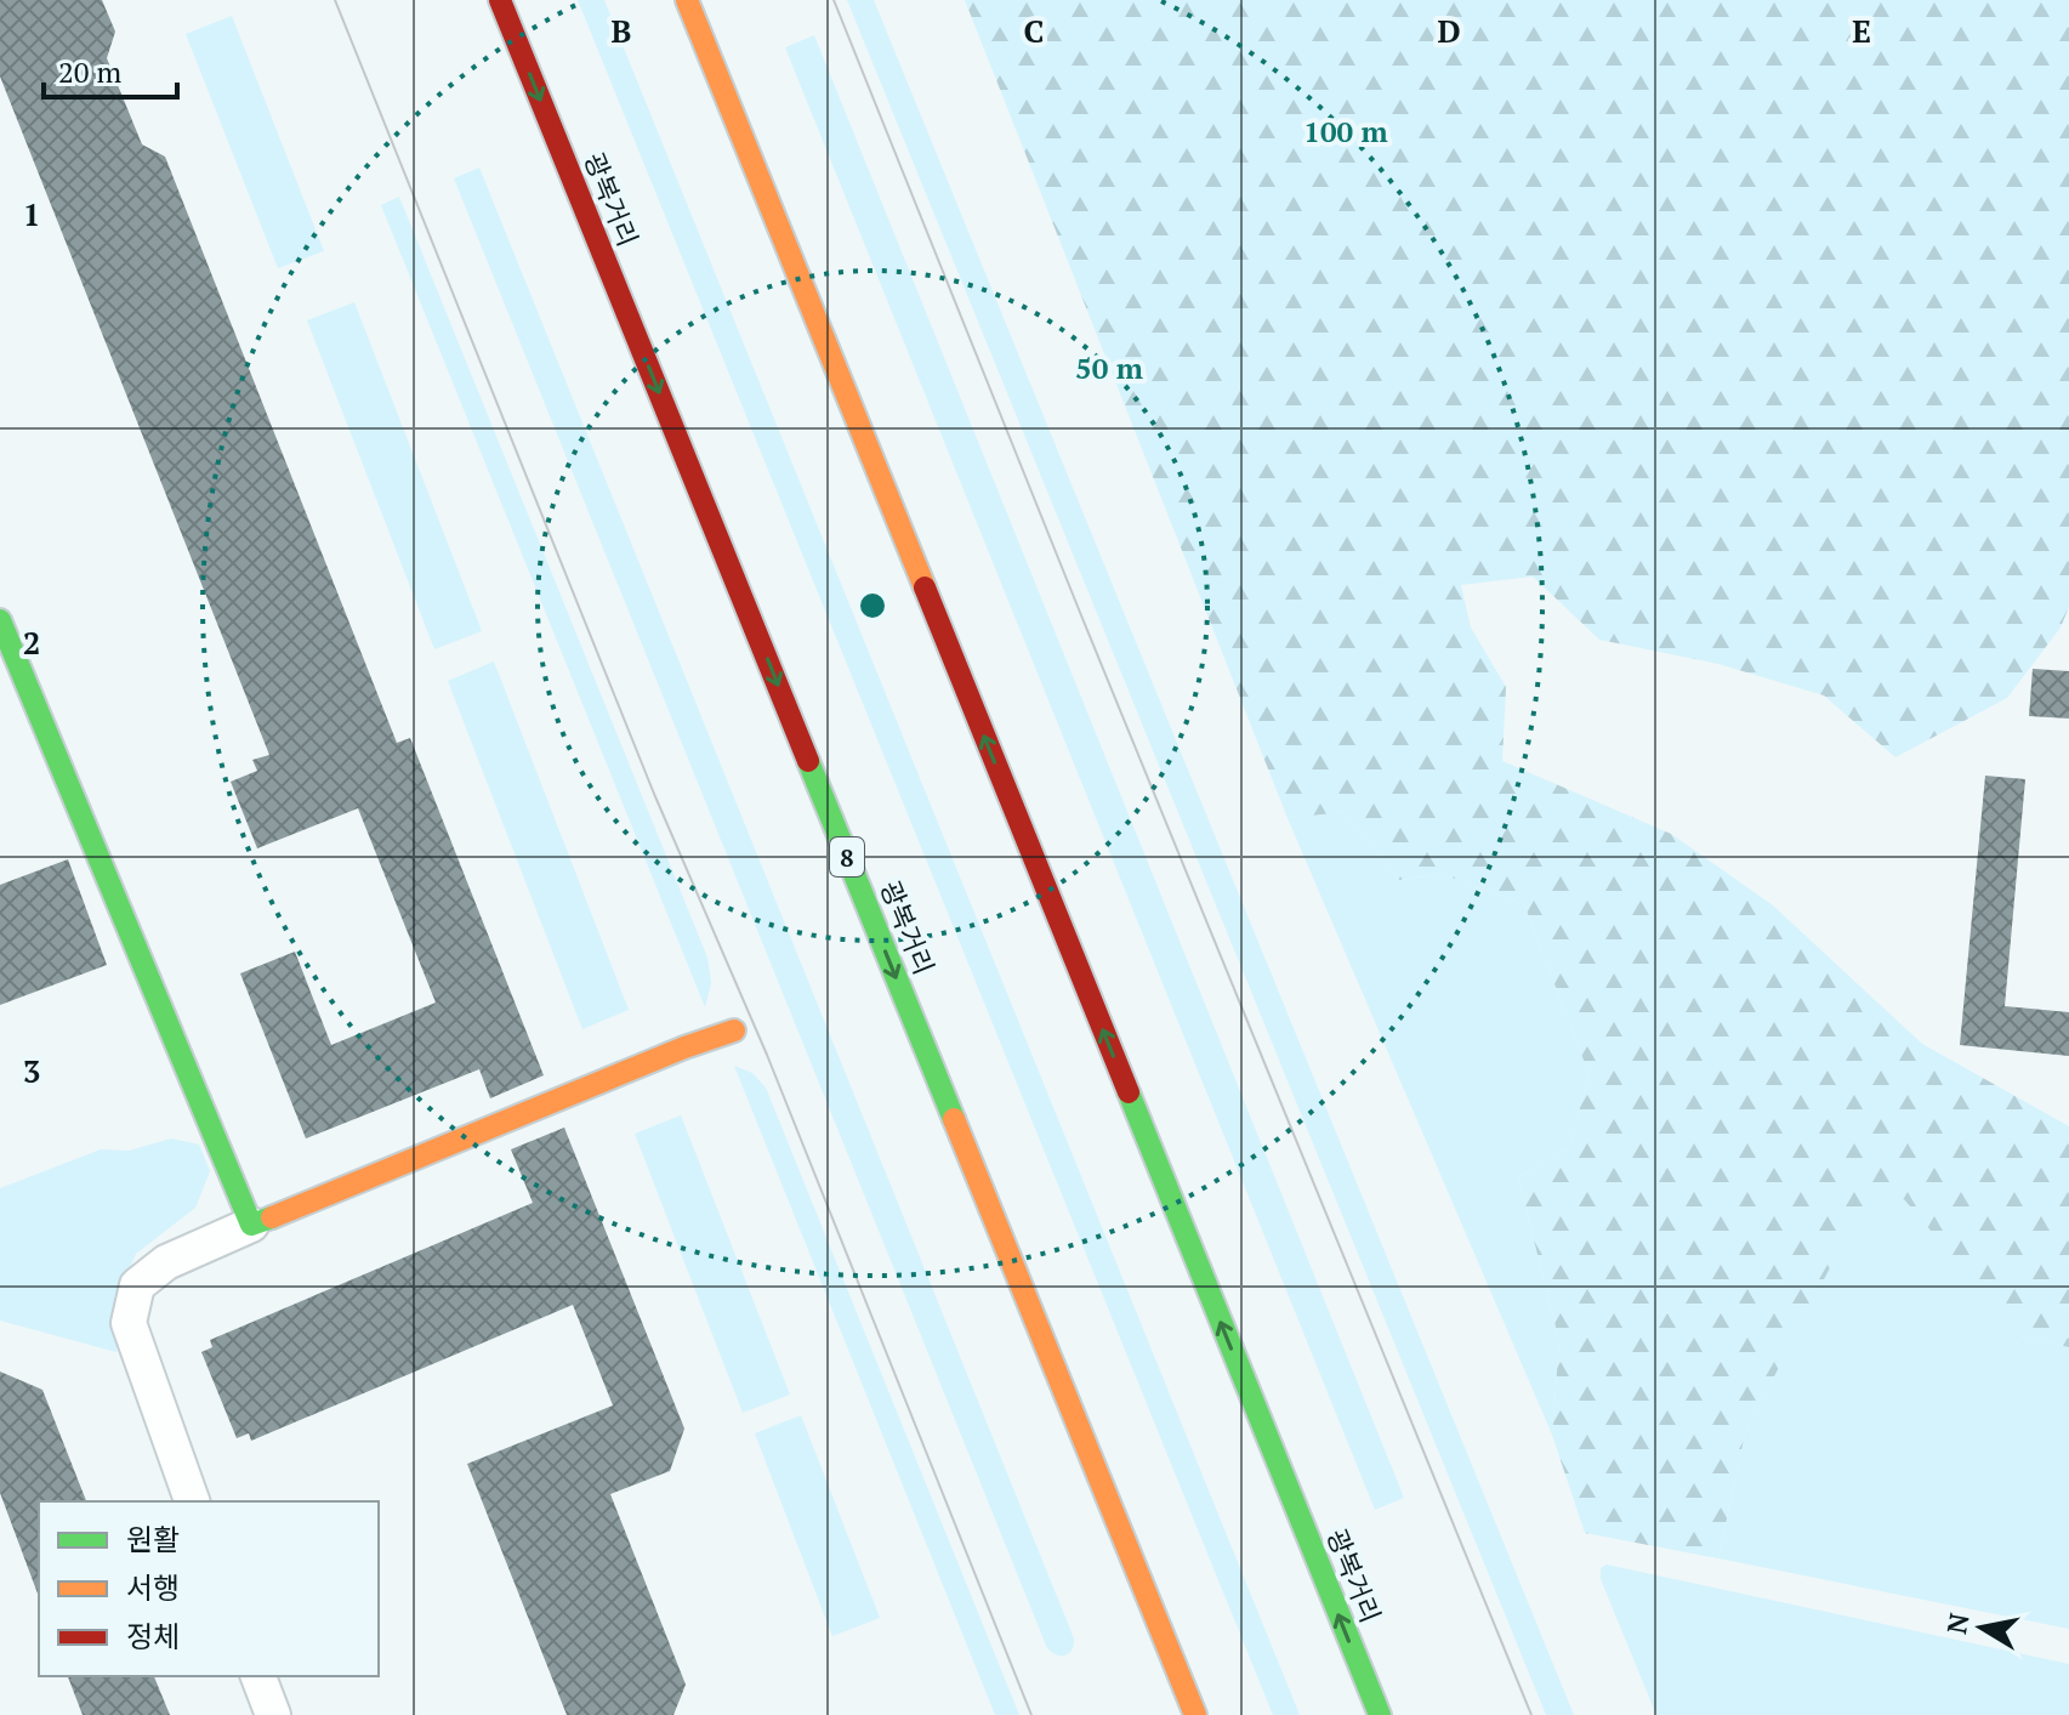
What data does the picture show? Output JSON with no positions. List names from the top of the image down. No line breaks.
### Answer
{"streets":{"main road":["광복거리","8"]},"legend":["원활","서행","정체"],"scale_bar":"20 m","north":"left","grid":{"columns":["B","C","D","E"],"rows":["1","2","3"]},"rings":["100 m","50 m"]}
